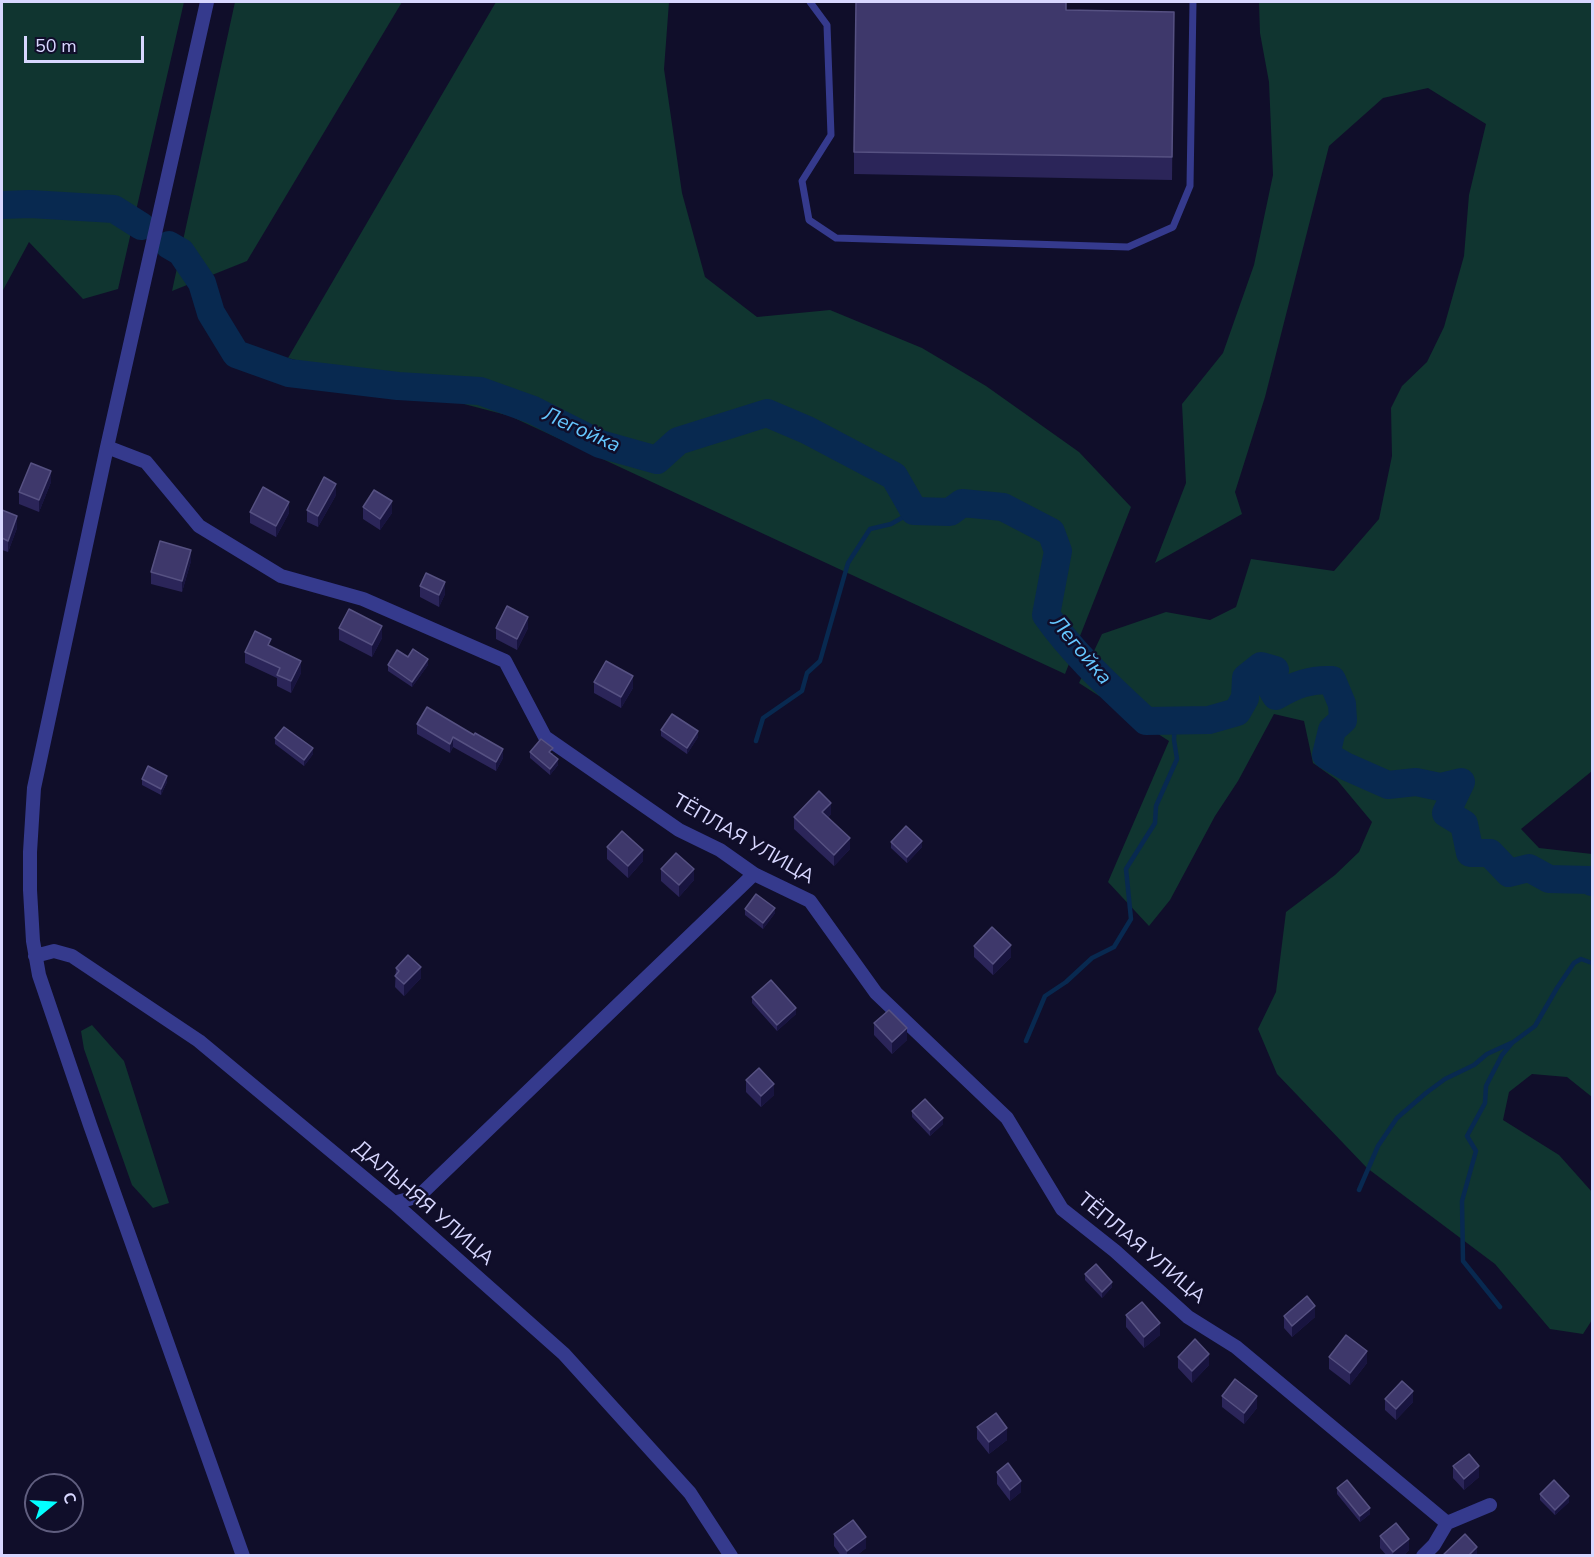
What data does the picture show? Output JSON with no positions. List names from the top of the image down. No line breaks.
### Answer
{"streets":{"street":["ТЁПЛАЯ УЛИЦА","ДАЛЬНЯЯ УЛИЦА"]},"water":["Легойка"],"scale_bar":"50 m","north":"right"}
